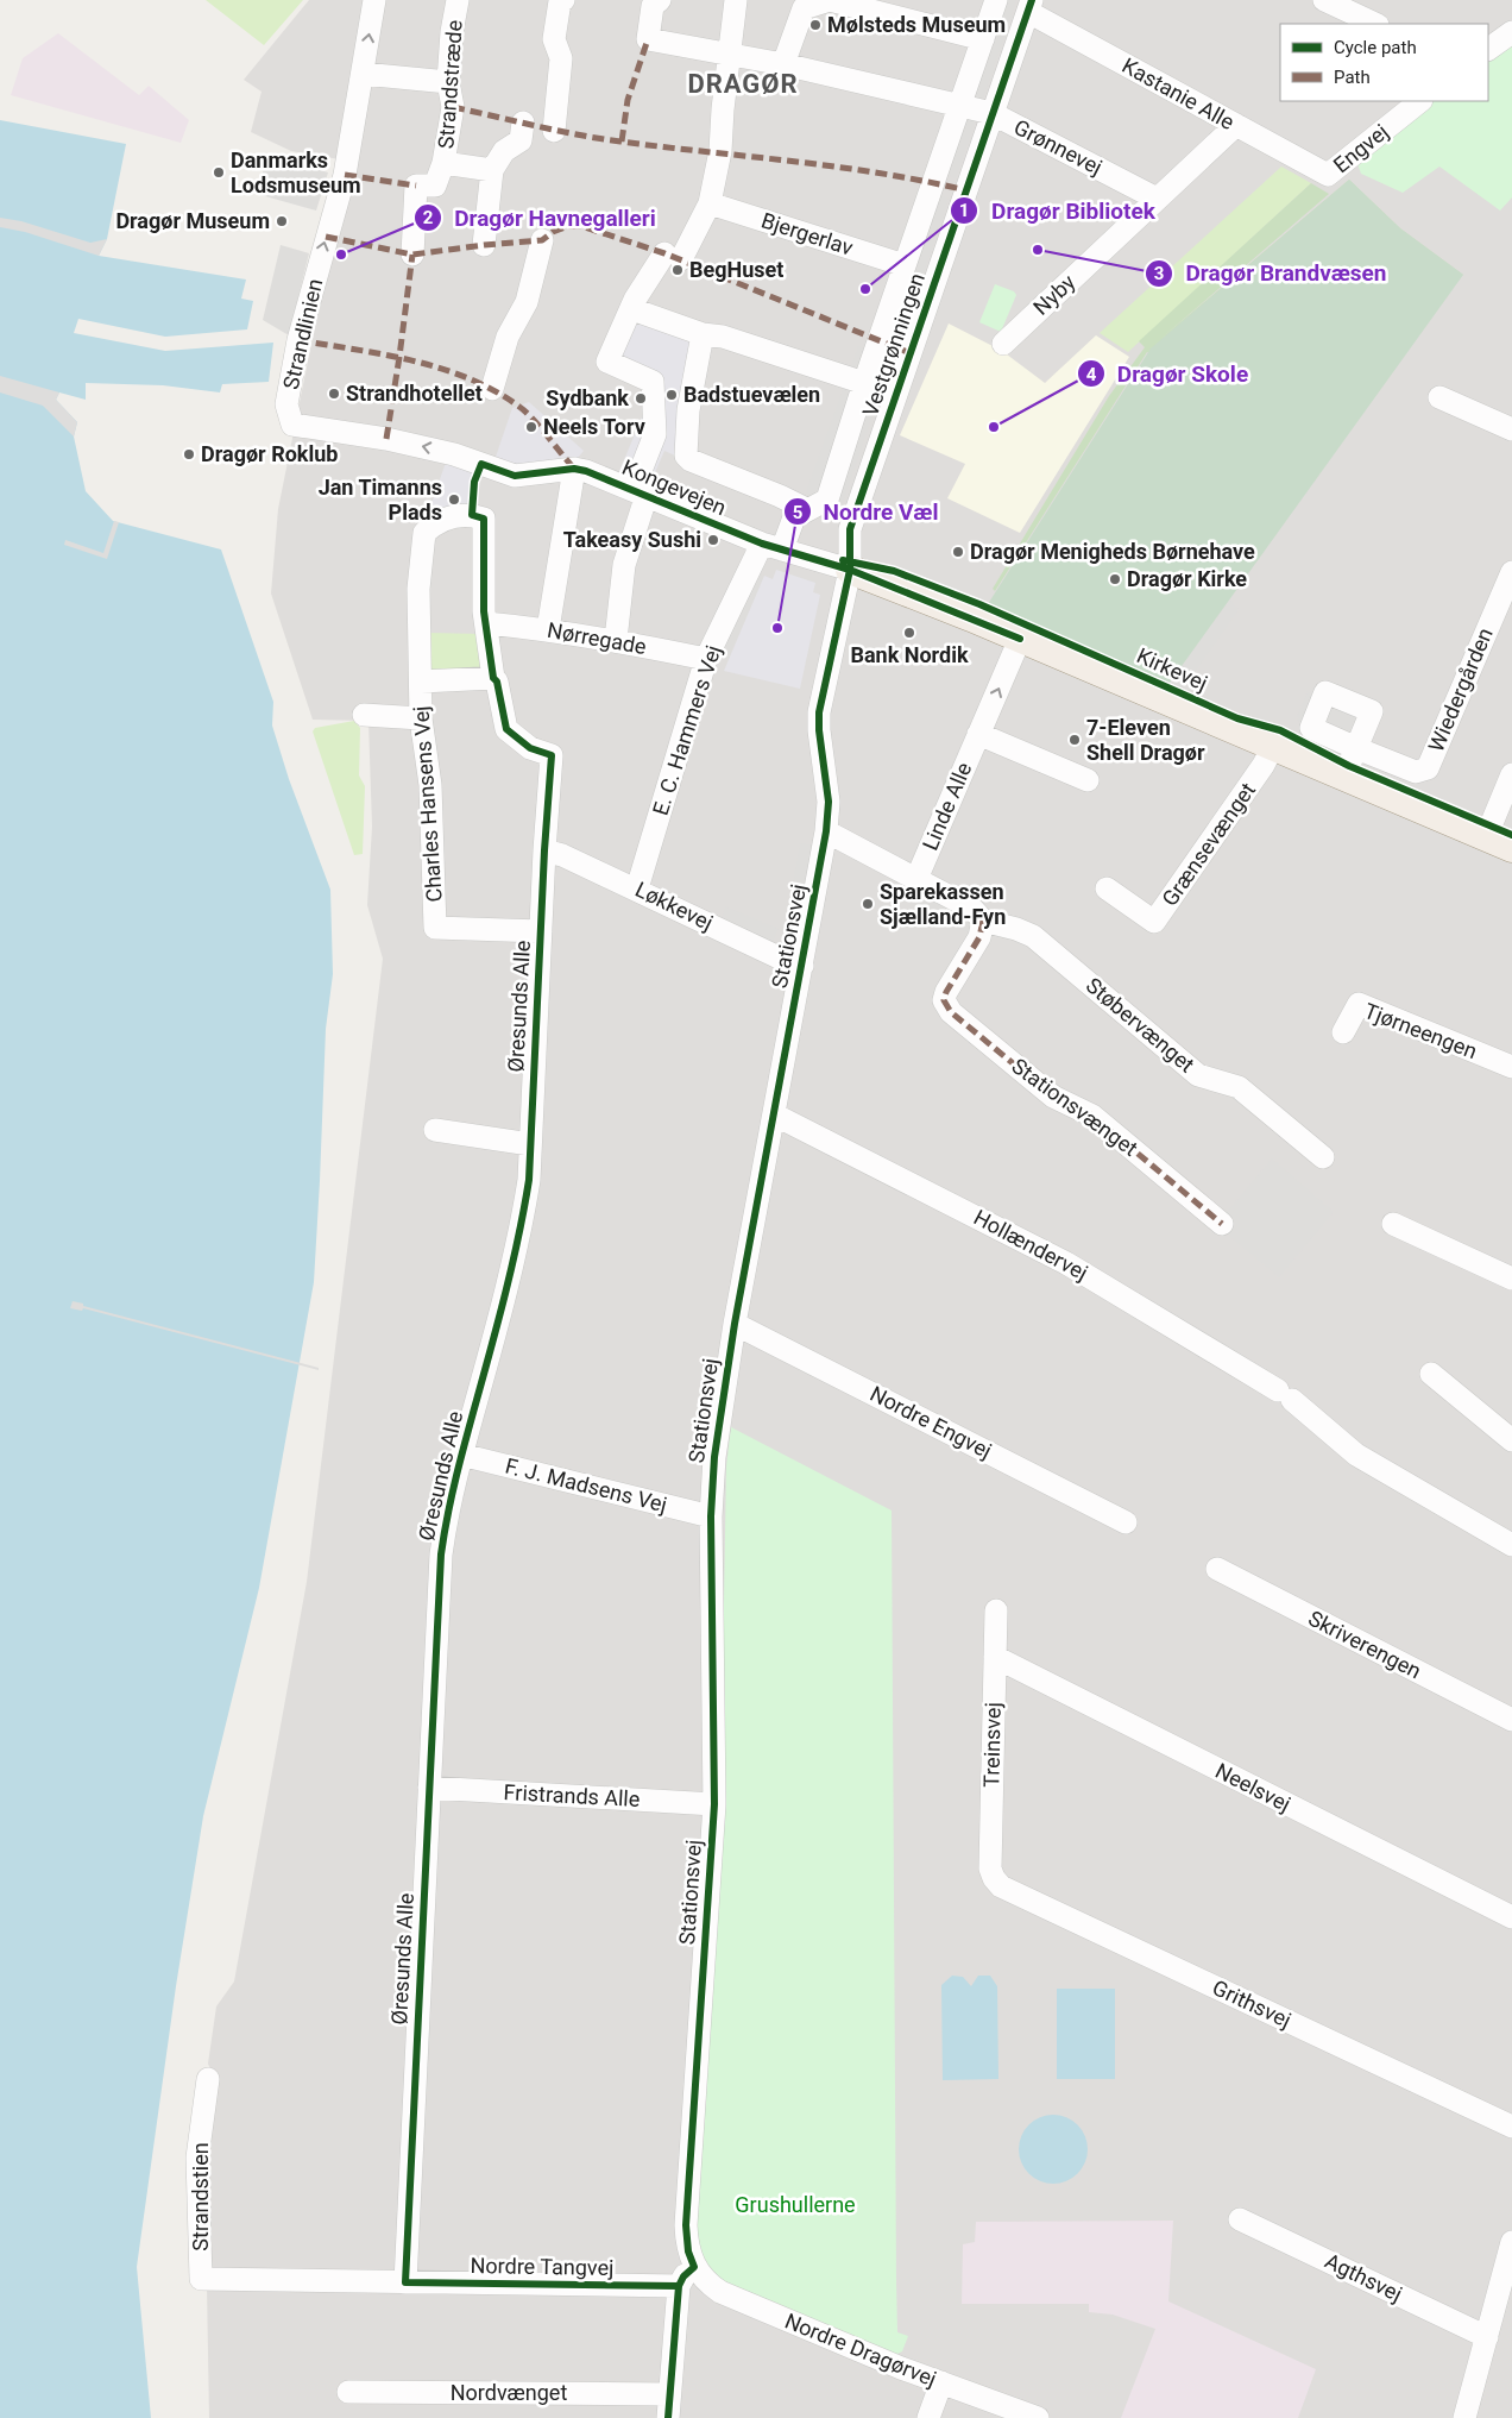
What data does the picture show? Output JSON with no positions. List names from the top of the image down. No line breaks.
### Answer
{"streets":{"main road":["Kirkevej"],"street":["Strandstræde","Kastanie Alle","Grønnevej","Engvej","Bjergerlav","Nyby","Strandlinien","Vestgrønningen","Kongevejen","Nørregade","Wiedergården","E. C. Hammers Vej","Charles Hansens Vej","Linde Alle","Grænsevænget","Løkkevej","Stationsvej","Øresunds Alle","Støbervænget","Tjørneengen","Stationsvænget","Hollændervej","Nordre Engvej","F. J. Madsens Vej","Skriverengen","Treinsvej","Neelsvej","Fristrands Alle","Grithsvej","Strandstien","Nordre Tangvej","Agthsvej","Nordre Dragørvej","Nordvænget"]},"crossings":[["Kastanie Alle","Engvej"],["Kastanie Alle","Nyby"],["Kastanie Alle","Vestgrønningen"],["Grønnevej","Nyby"],["Grønnevej","Vestgrønningen"],["Bjergerlav","Vestgrønningen"],["Strandlinien","Kongevejen"],["Vestgrønningen","Kongevejen"],["Vestgrønningen","Kirkevej"],["Vestgrønningen","E. C. Hammers Vej"],["Vestgrønningen","Stationsvej"],["Kongevejen","Kirkevej"],["Kongevejen","E. C. Hammers Vej"],["Kongevejen","Stationsvej"],["Nørregade","E. C. Hammers Vej"],["Nørregade","Charles Hansens Vej"],["Kirkevej","Wiedergården"],["Kirkevej","Linde Alle"],["Kirkevej","Grænsevænget"],["Kirkevej","Stationsvej"],["E. C. Hammers Vej","Løkkevej"],["Charles Hansens Vej","Øresunds Alle"],["Løkkevej","Stationsvej"],["Løkkevej","Øresunds Alle"],["Stationsvej","Hollændervej"],["Stationsvej","Nordre Engvej"],["Stationsvej","F. J. Madsens Vej"],["Stationsvej","Fristrands Alle"],["Stationsvej","Nordre Dragørvej"],["Øresunds Alle","F. J. Madsens Vej"],["Øresunds Alle","Fristrands Alle"],["Øresunds Alle","Nordre Tangvej"],["Støbervænget","Stationsvænget"],["Treinsvej","Neelsvej"],["Treinsvej","Grithsvej"],["Strandstien","Nordre Tangvej"]],"one_way":["Kongevejen","Linde Alle"],"districts":["DRAGØR"],"parks":["Grushullerne"],"places":["Mølsteds Museum","Danmarks Lodsmuseum","Dragør Museum","Dragør Brandvæsen","Dragør Havnegalleri","BegHuset","Dragør Bibliotek","Strandhotellet","Badstuevælen","Sydbank","Neels Torv","Dragør Skole","Dragør Roklub","Jan Timanns Plads","Takeasy Sushi","Dragør Menigheds Børnehave","Dragør Kirke","Nordre Væl","Bank Nordik","7-Eleven Shell Dragør","Sparekassen Sjælland-Fyn"],"legend":["Cycle path","Path"]}
